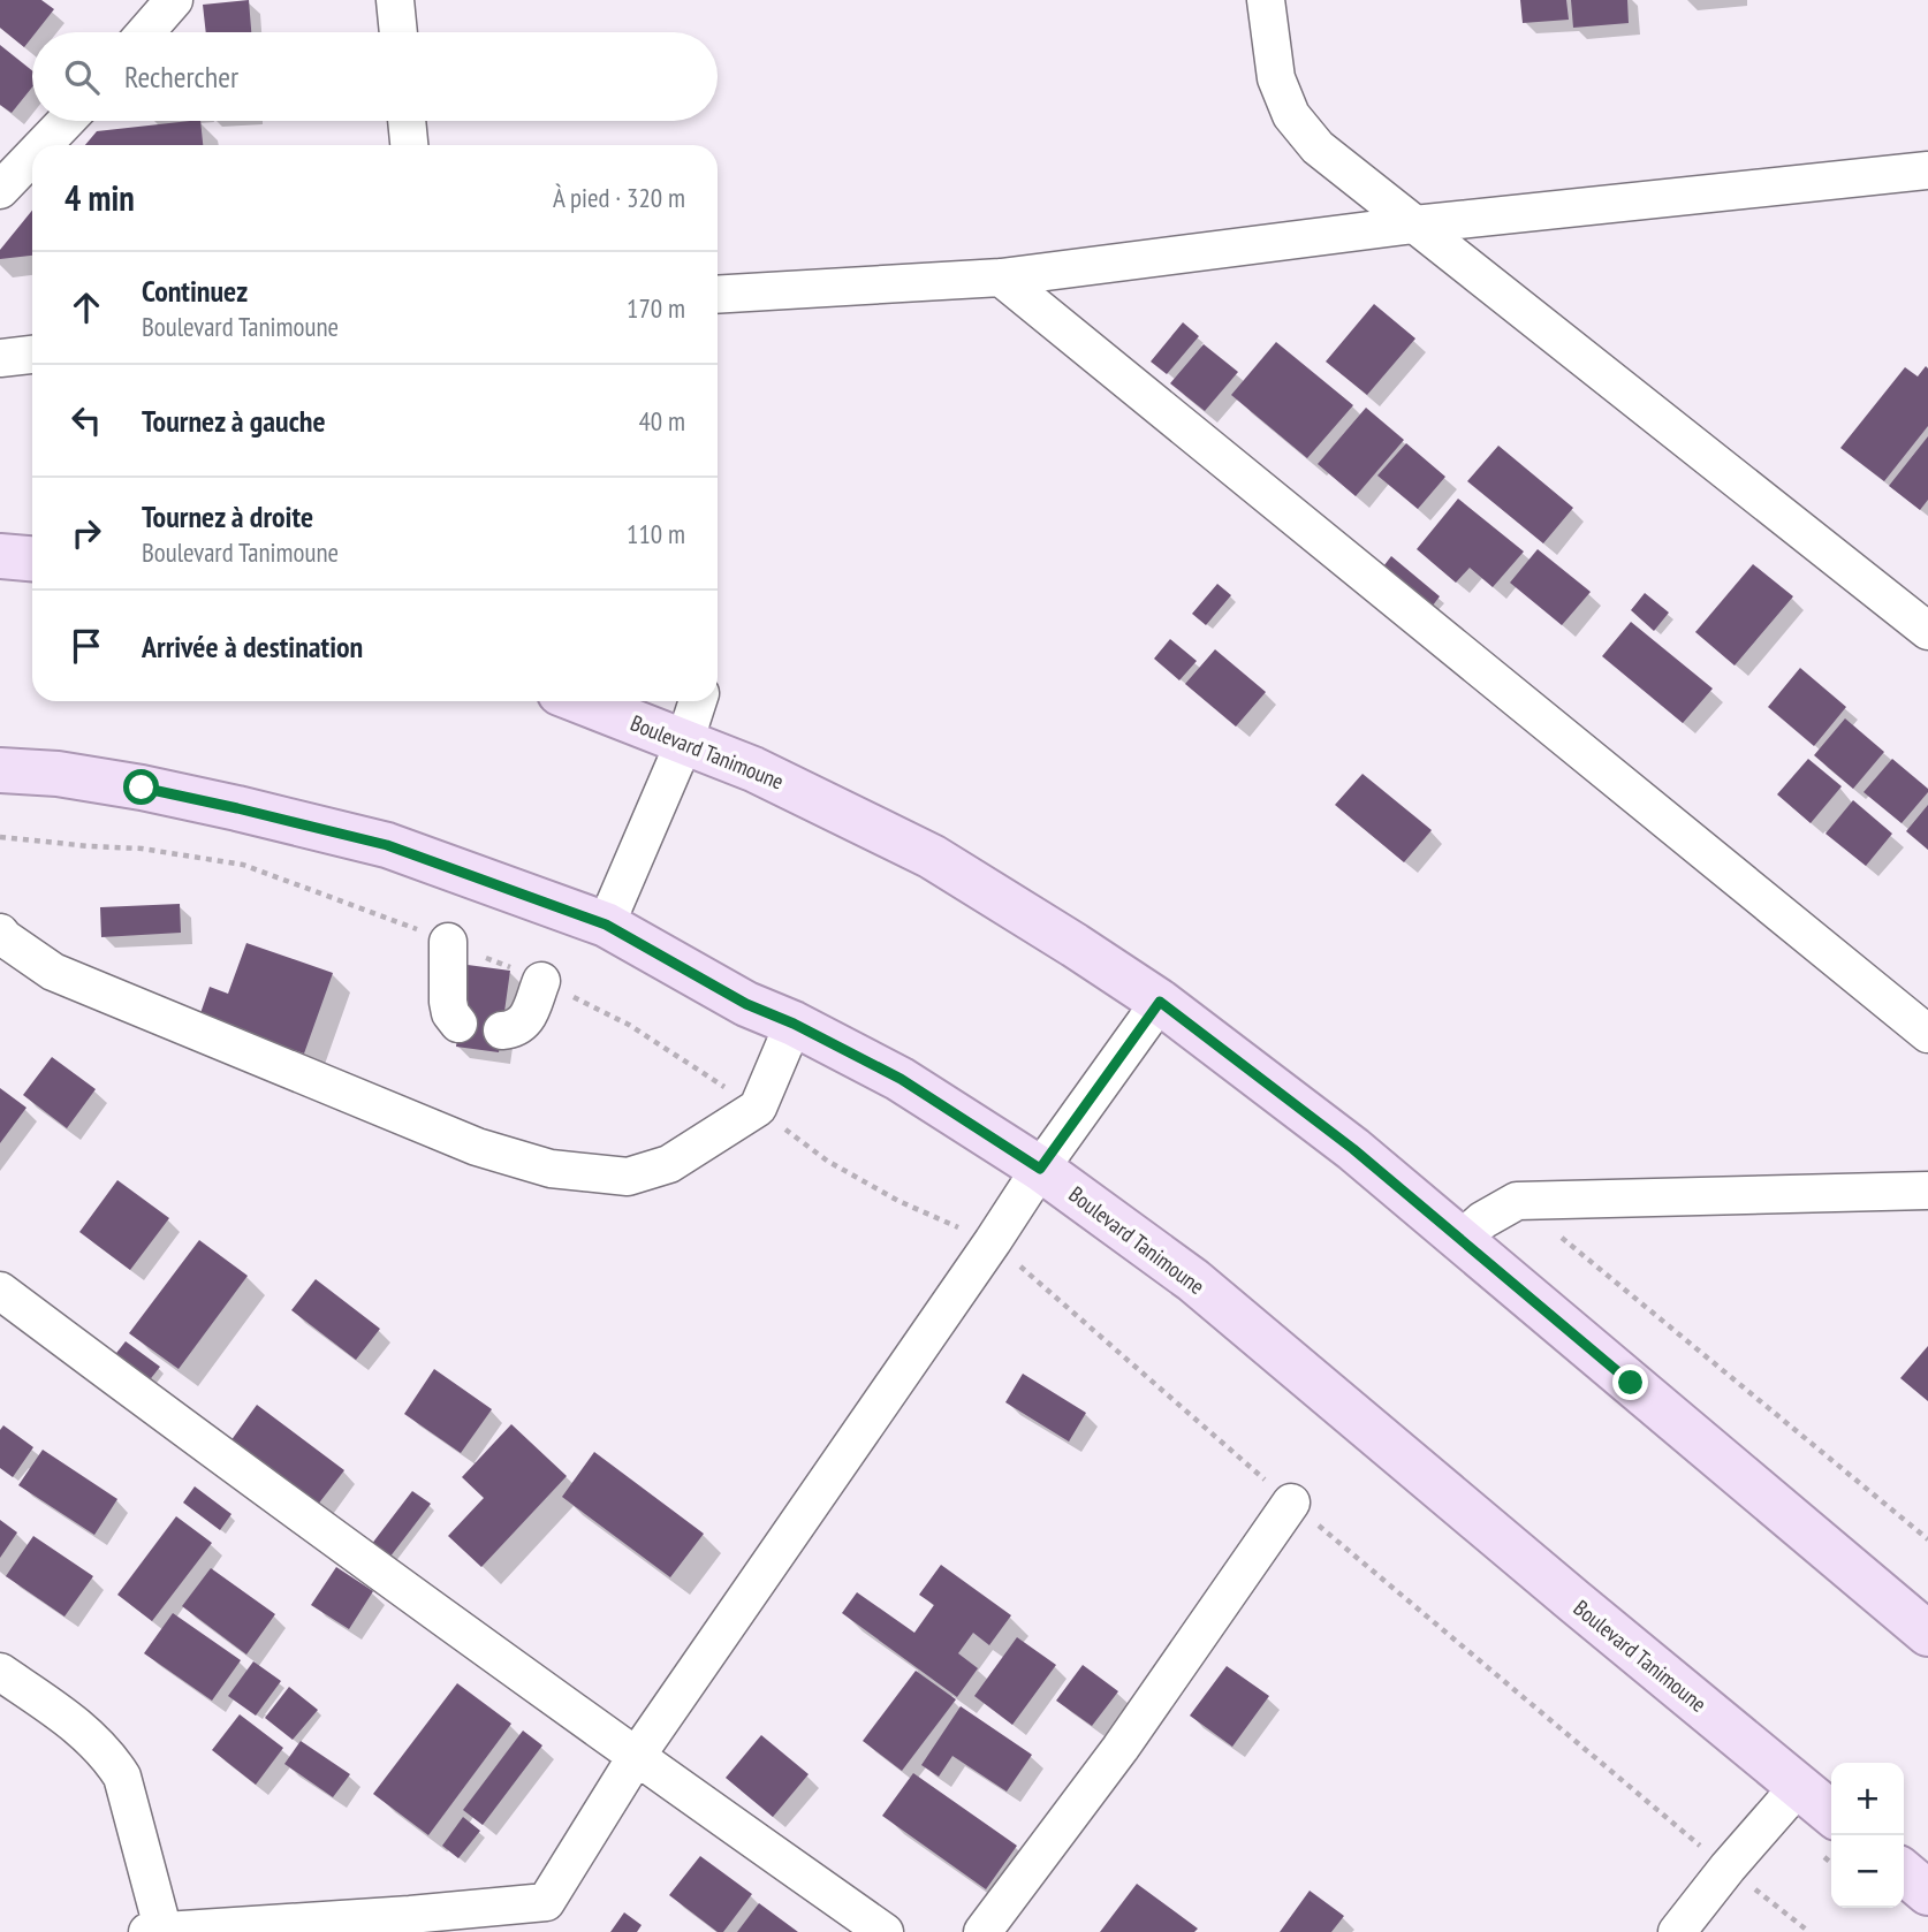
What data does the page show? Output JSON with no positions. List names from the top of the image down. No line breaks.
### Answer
{"streets":{"main road":["Boulevard Tanimoune"]},"page":{"search":"Rechercher","heading":["4 min","À pied · 320 m"],"list":[["Continuez","Boulevard Tanimoune","170 m"],["Tournez à gauche","40 m"],["Tournez à droite","Boulevard Tanimoune","110 m"],"Arrivée à destination"],"map_buttons":["+","−"]}}
